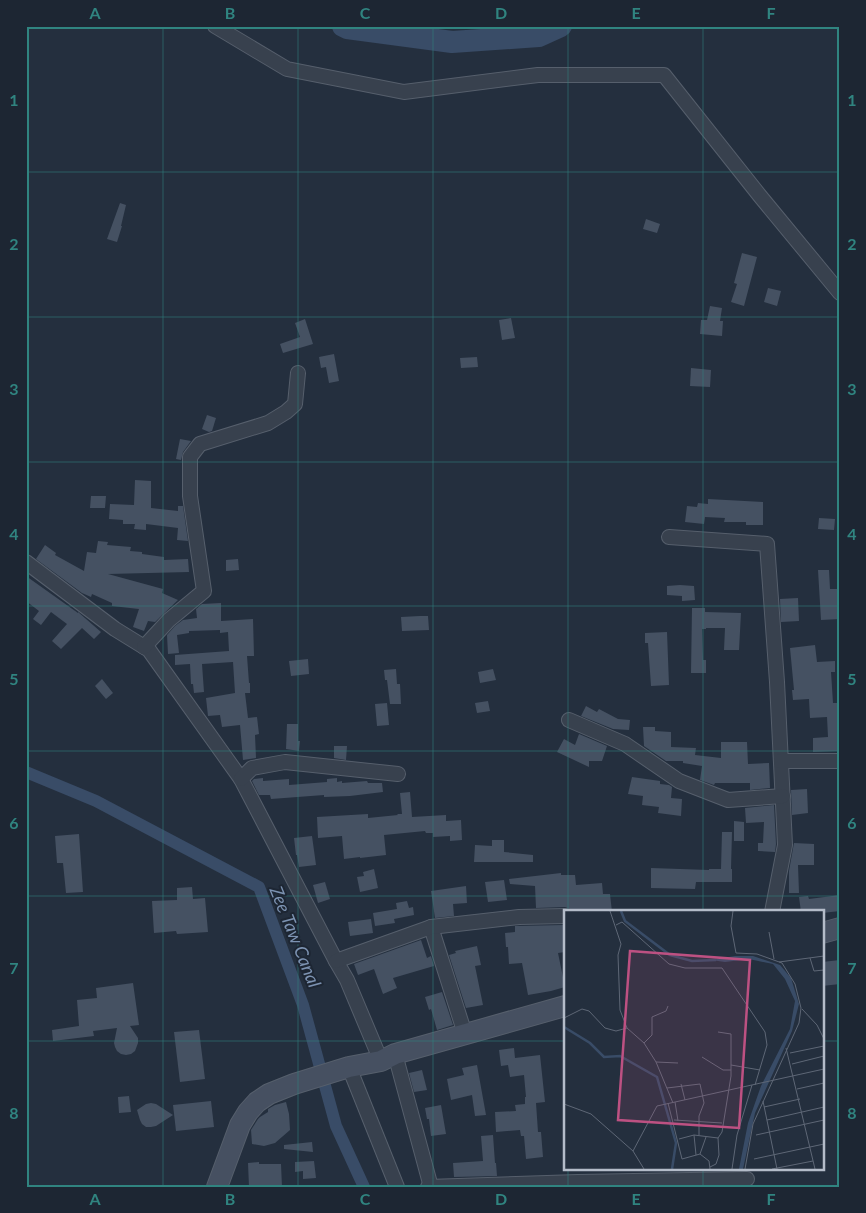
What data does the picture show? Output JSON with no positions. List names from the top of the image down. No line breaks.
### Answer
{"water":["Zee Taw Canal"],"grid":{"columns":["A","B","C","D","E","F"],"rows":["1","2","3","4","5","6","7","8"]}}
